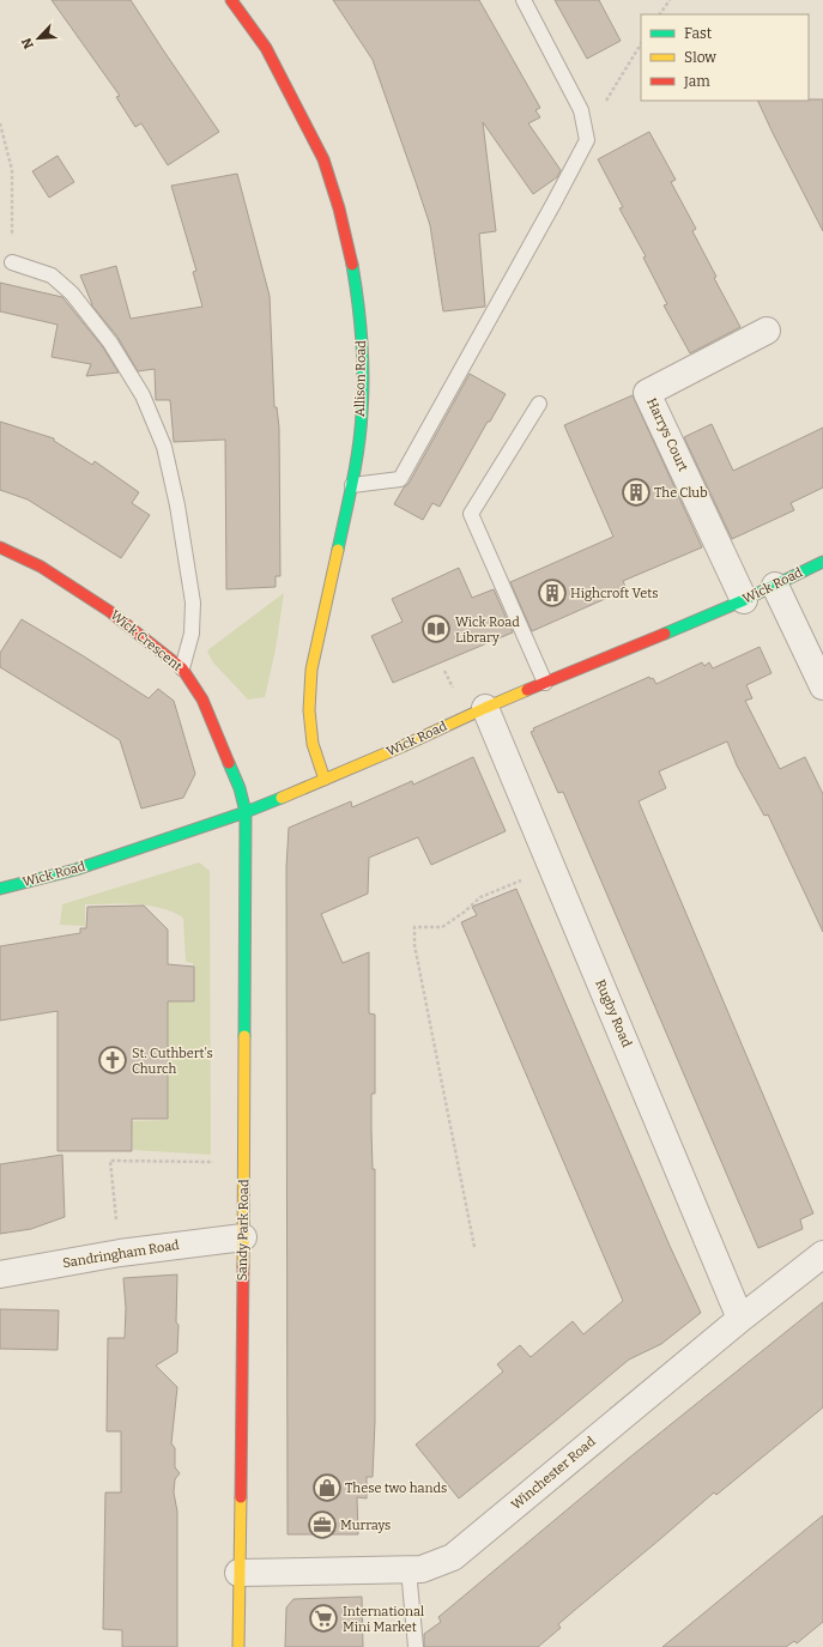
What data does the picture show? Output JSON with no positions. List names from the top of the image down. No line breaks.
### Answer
{"streets":{"street":["Allison Road","Harrys Court","Wick Road","Wick Crescent","Rugby Road","Sandy Park Road","Sandringham Road","Winchester Road"]},"crossings":[["Allison Road","Wick Road"],["Harrys Court","Wick Road"],["Wick Road","Wick Crescent"],["Wick Road","Rugby Road"],["Wick Road","Sandy Park Road"],["Wick Crescent","Sandy Park Road"],["Rugby Road","Winchester Road"],["Sandy Park Road","Sandringham Road"],["Sandy Park Road","Winchester Road"]],"places":{"building":["The Club","Highcroft Vets"],"library":["Wick Road Library"],"church":["St. Cuthbert's Church"],"shop":["These two hands"],"office":["Murrays"],"supermarket":["International Mini Market"]},"legend":["Fast","Slow","Jam"],"north":"bottom left"}
